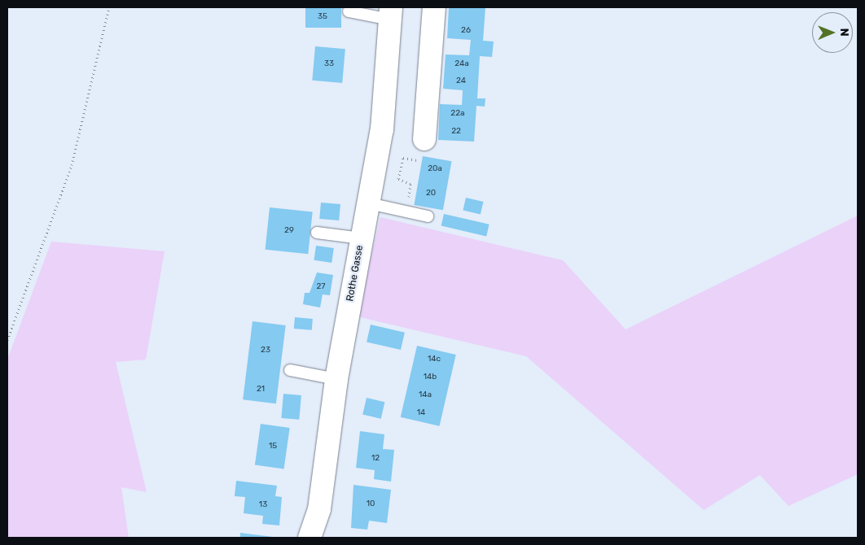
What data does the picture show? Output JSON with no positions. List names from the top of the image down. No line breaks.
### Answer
{"streets":{"street":["Rothe Gasse"]},"house_numbers":["35","26","33","24a","24","22a","22","20a","20","29","27","23","14c","14b","21","14a","14","15","12","10","13"],"north":"right"}
